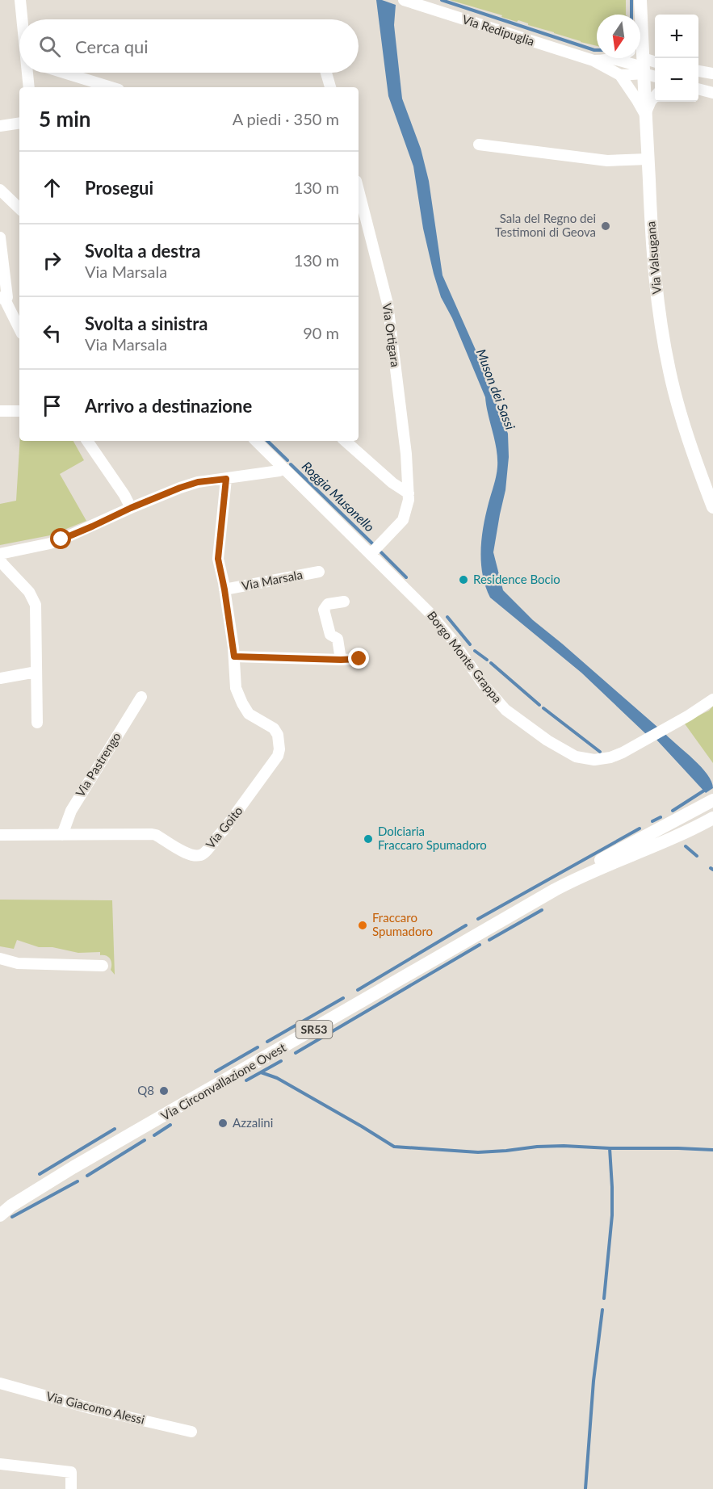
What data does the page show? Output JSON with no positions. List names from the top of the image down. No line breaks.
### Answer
{"streets":{"main road":["Via Valsugana","SR53","Via Circonvallazione Ovest"],"street":["Via Redipuglia","Via Ortigara","Via Marsala","Borgo Monte Grappa","Via Pastrengo","Via Goito","Via Giacomo Alessi"]},"crossings":[["Via Redipuglia","Via Valsugana"],["Via Ortigara","Borgo Monte Grappa"],["Via Marsala","Via Goito"],["Via Pastrengo","Via Goito"]],"water":["Muson dei Sassi","Roggia Musonello"],"places":["Sala del Regno dei Testimoni di Geova","Residence Bocio","Dolciaria Fraccaro Spumadoro","Fraccaro Spumadoro","Q8","Azzalini"],"north":"bottom","page":{"map_buttons":["+","−"],"search":"Cerca qui","heading":["5 min","A piedi · 350 m"],"list":[["Prosegui","130 m"],["Svolta a destra","Via Marsala","130 m"],["Svolta a sinistra","Via Marsala","90 m"],"Arrivo a destinazione"]}}
